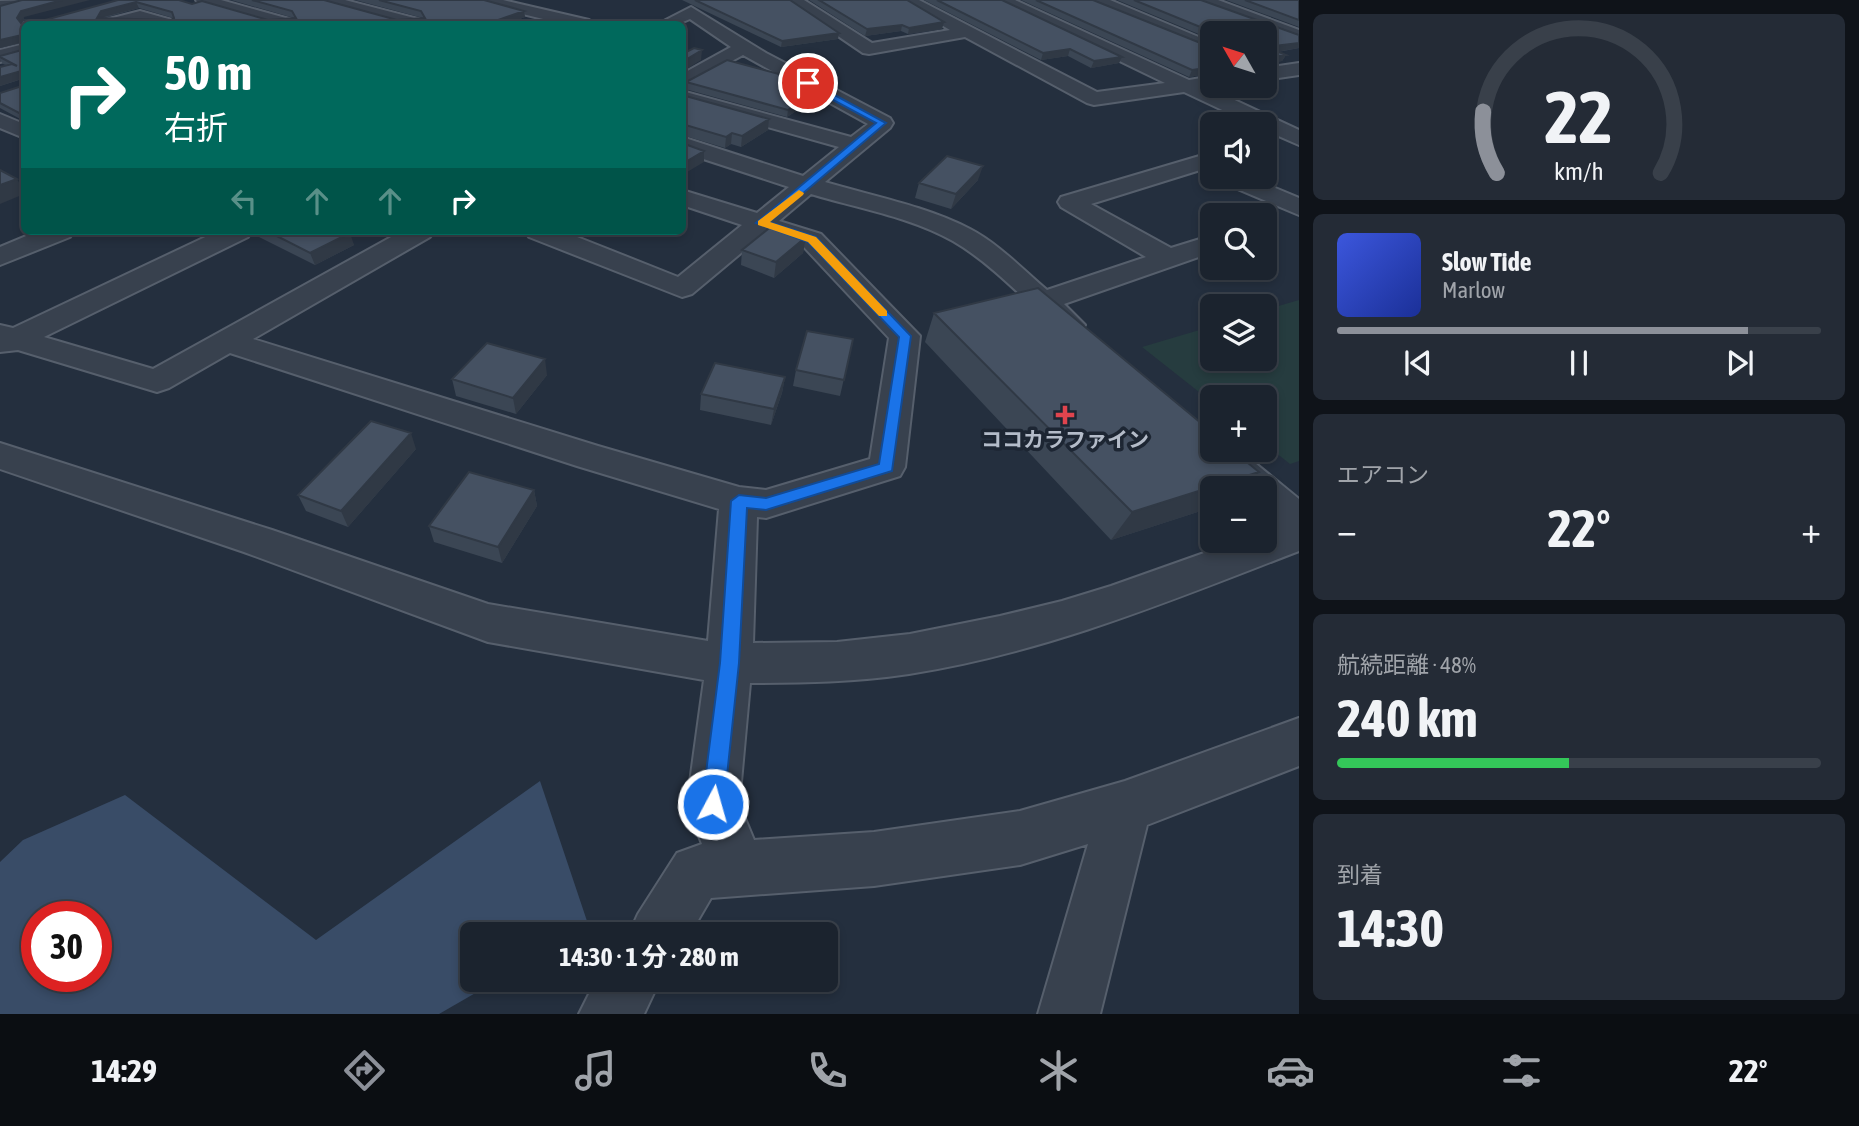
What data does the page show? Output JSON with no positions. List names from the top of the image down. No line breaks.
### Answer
{"places":{"health":["ココカラファイン"]},"north":"top left","page":{"map_buttons":["+","−"],"turn":["50 m","右折"],"song":["Slow Tide","Marlow"],"tile":["エアコン",["航続距離 · 48%","240 km"],["到着","14:30"]],"heat":["−","22°","+"],"limit":"30","trip":"14:30 · 1 分 · 280 m","tabs":["14:29","22°"],"gauge":["22","km/h"]}}
